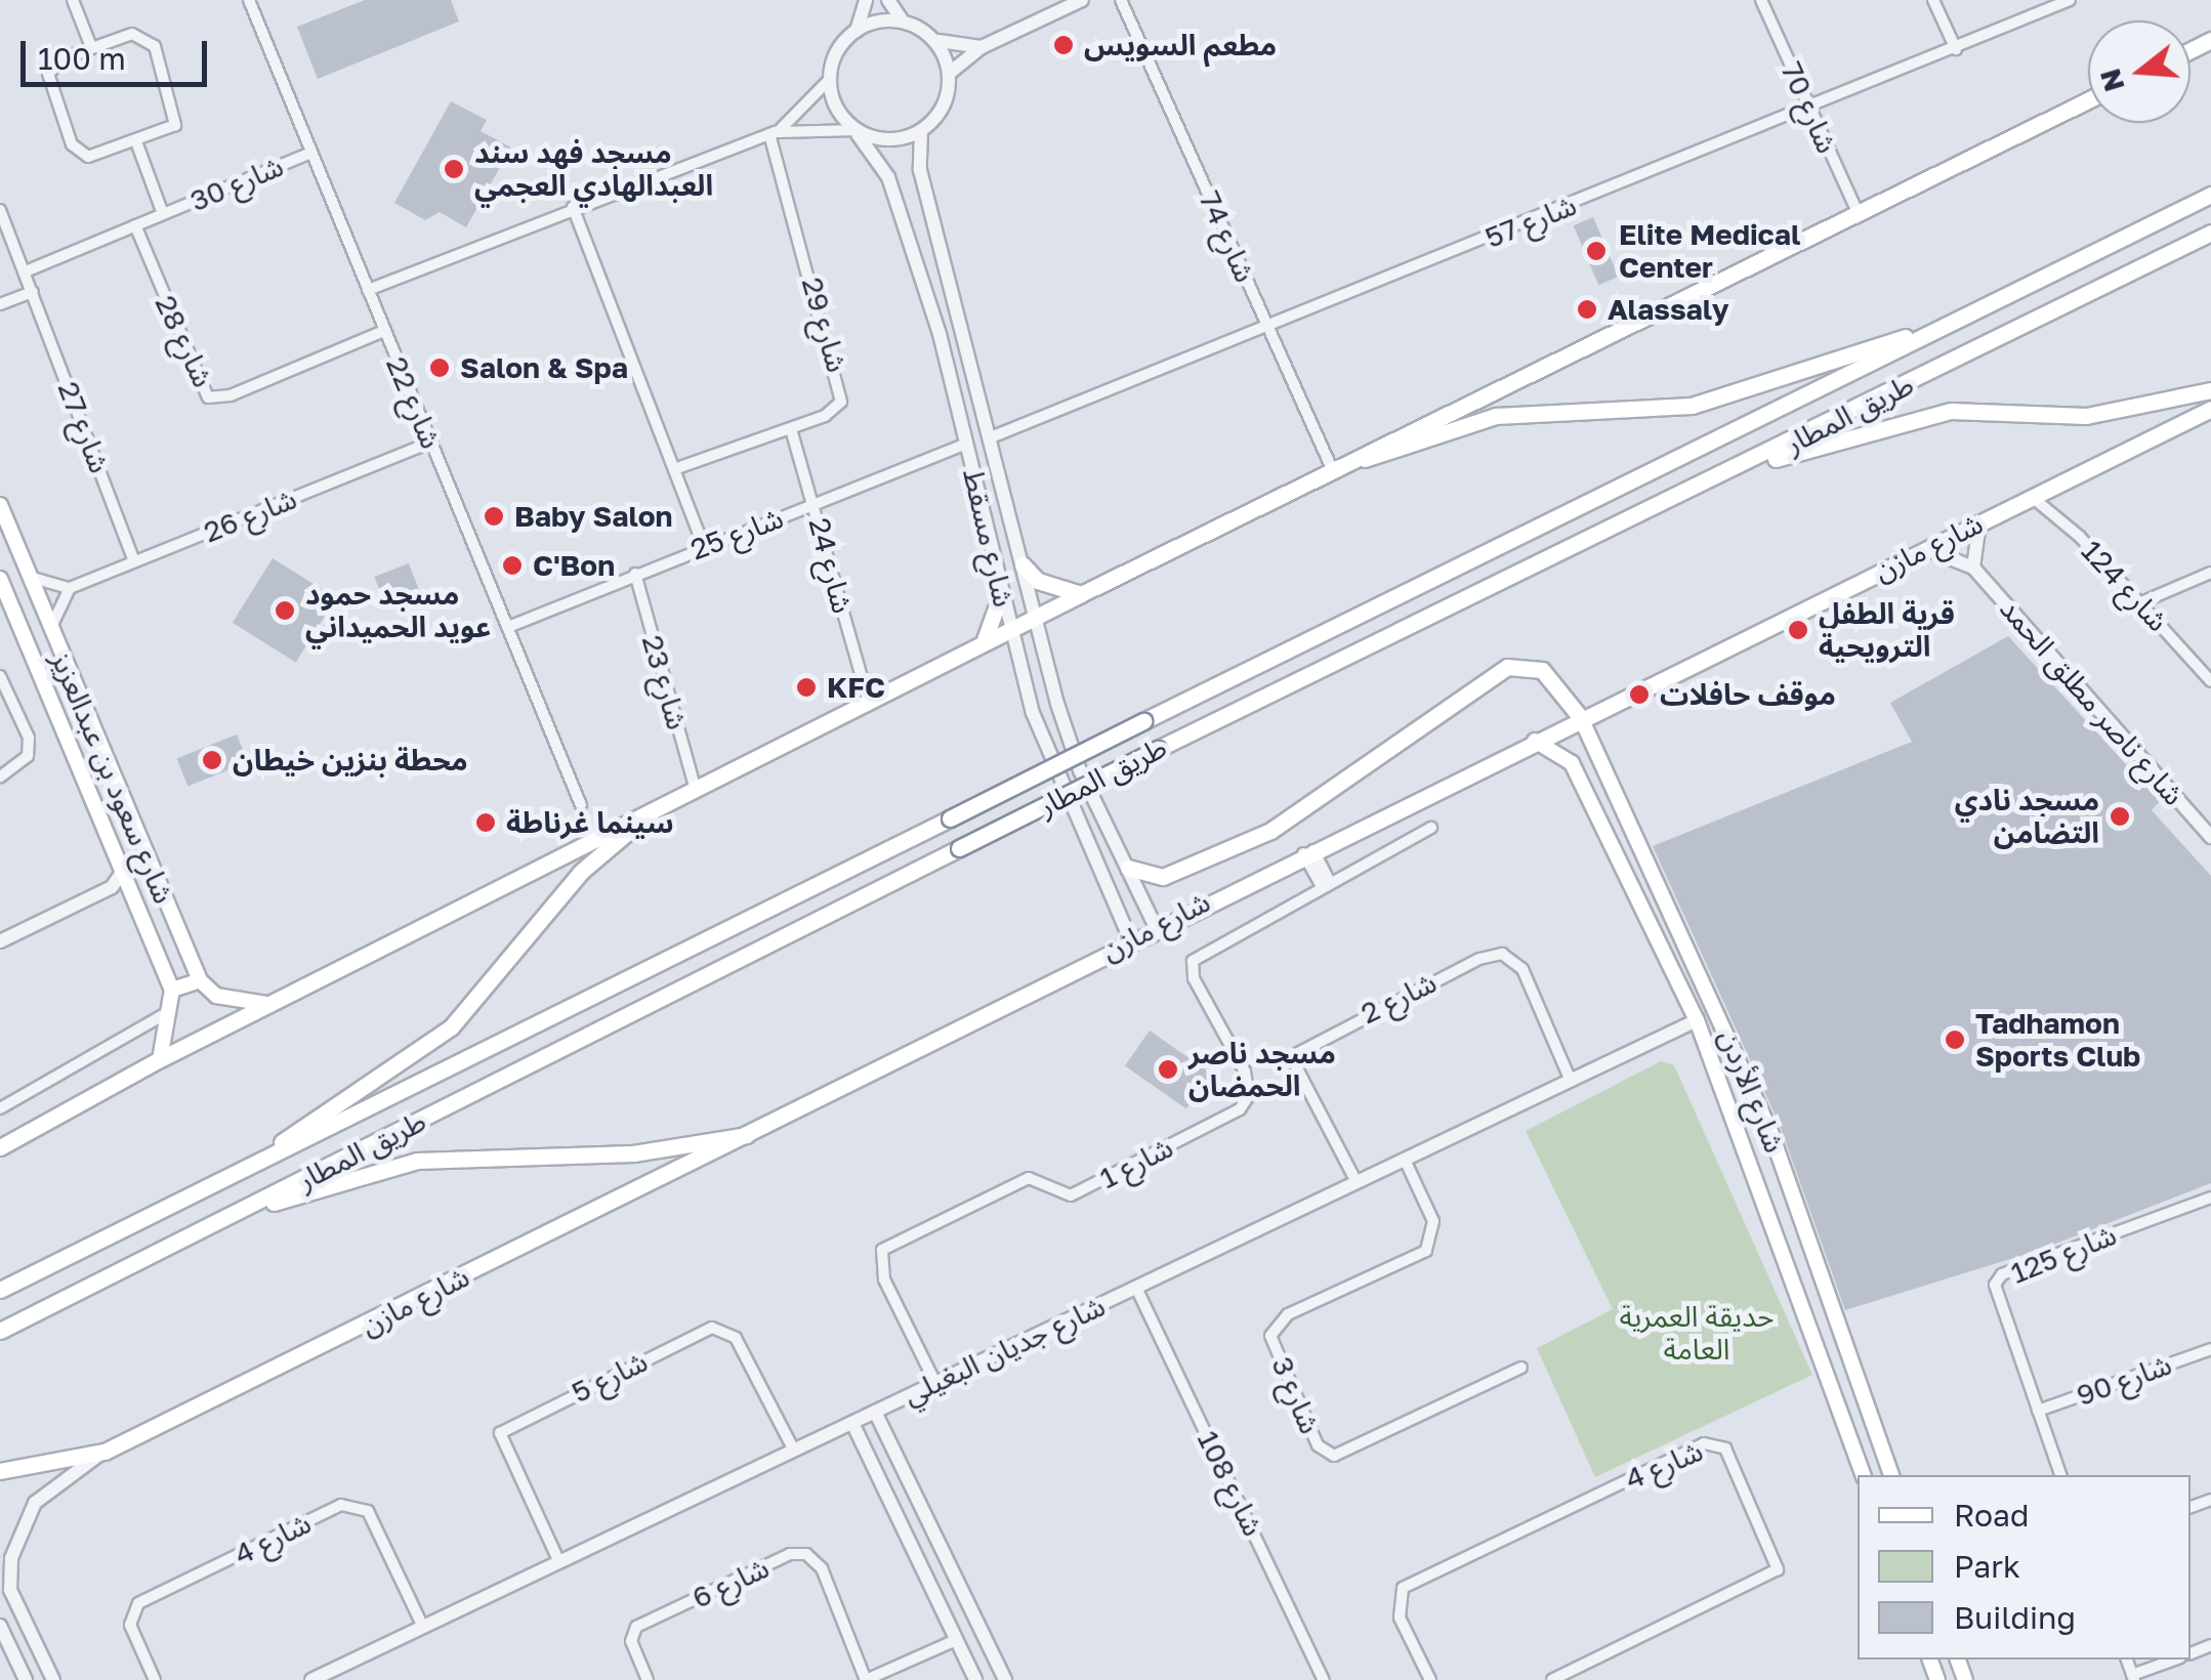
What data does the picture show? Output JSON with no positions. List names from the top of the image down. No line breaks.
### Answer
{"streets":{"main road":["طريق المطار","شارع مازن","شارع سعود بن عبدالعزيز","شارع الأردن"],"street":["شارع 70","شارع 30","شارع 57","شارع 74","شارع 29","شارع 28","شارع 22","شارع 27","شارع 26","شارع 25","شارع مسقط","شارع 24","شارع 124","شارع 23","شارع ناصر مطلق الحمد","شارع 2","شارع 1","شارع 125","شارع جديان البغيلي","شارع 5","شارع 90","شارع 3","شارع 4","شارع 108","شارع 6"]},"crossings":[["شارع 70","شارع 57"],["شارع 30","شارع 28"],["شارع 30","شارع 22"],["شارع 30","شارع 27"],["شارع 57","شارع 74"],["شارع 57","شارع مسقط"],["شارع 29","شارع 24"],["شارع 28","شارع 22"],["شارع 22","شارع 26"],["شارع 22","شارع 25"],["شارع 27","شارع 26"],["شارع 25","شارع مسقط"],["شارع 25","شارع 24"],["شارع 25","شارع 23"],["شارع مسقط","شارع مازن"],["شارع مازن","شارع 124"],["شارع مازن","شارع ناصر مطلق الحمد"],["شارع مازن","شارع الأردن"],["شارع 2","شارع جديان البغيلي"],["شارع الأردن","شارع جديان البغيلي"],["شارع 1","شارع جديان البغيلي"],["شارع 125","شارع 90"],["شارع جديان البغيلي","شارع 5"],["شارع جديان البغيلي","شارع 3"],["شارع جديان البغيلي","شارع 4"],["شارع جديان البغيلي","شارع 108"]],"parks":["حديقة العمرية العامة"],"places":["مطعم السويس","مسجد فهد سند العبدالهادي العجمي","Elite Medical Center","Alassaly","Salon & Spa","Baby Salon","C'Bon","مسجد حمود عويد الحميداني","قرية الطفل الترويحية","KFC","موقف حافلات","محطة بنزين خيطان","مسجد نادي التضامن","سينما غرناطة","Tadhamon Sports Club","مسجد ناصر الحمضان"],"legend":["Road","Park","Building"],"scale_bar":"100 m","north":"left"}
